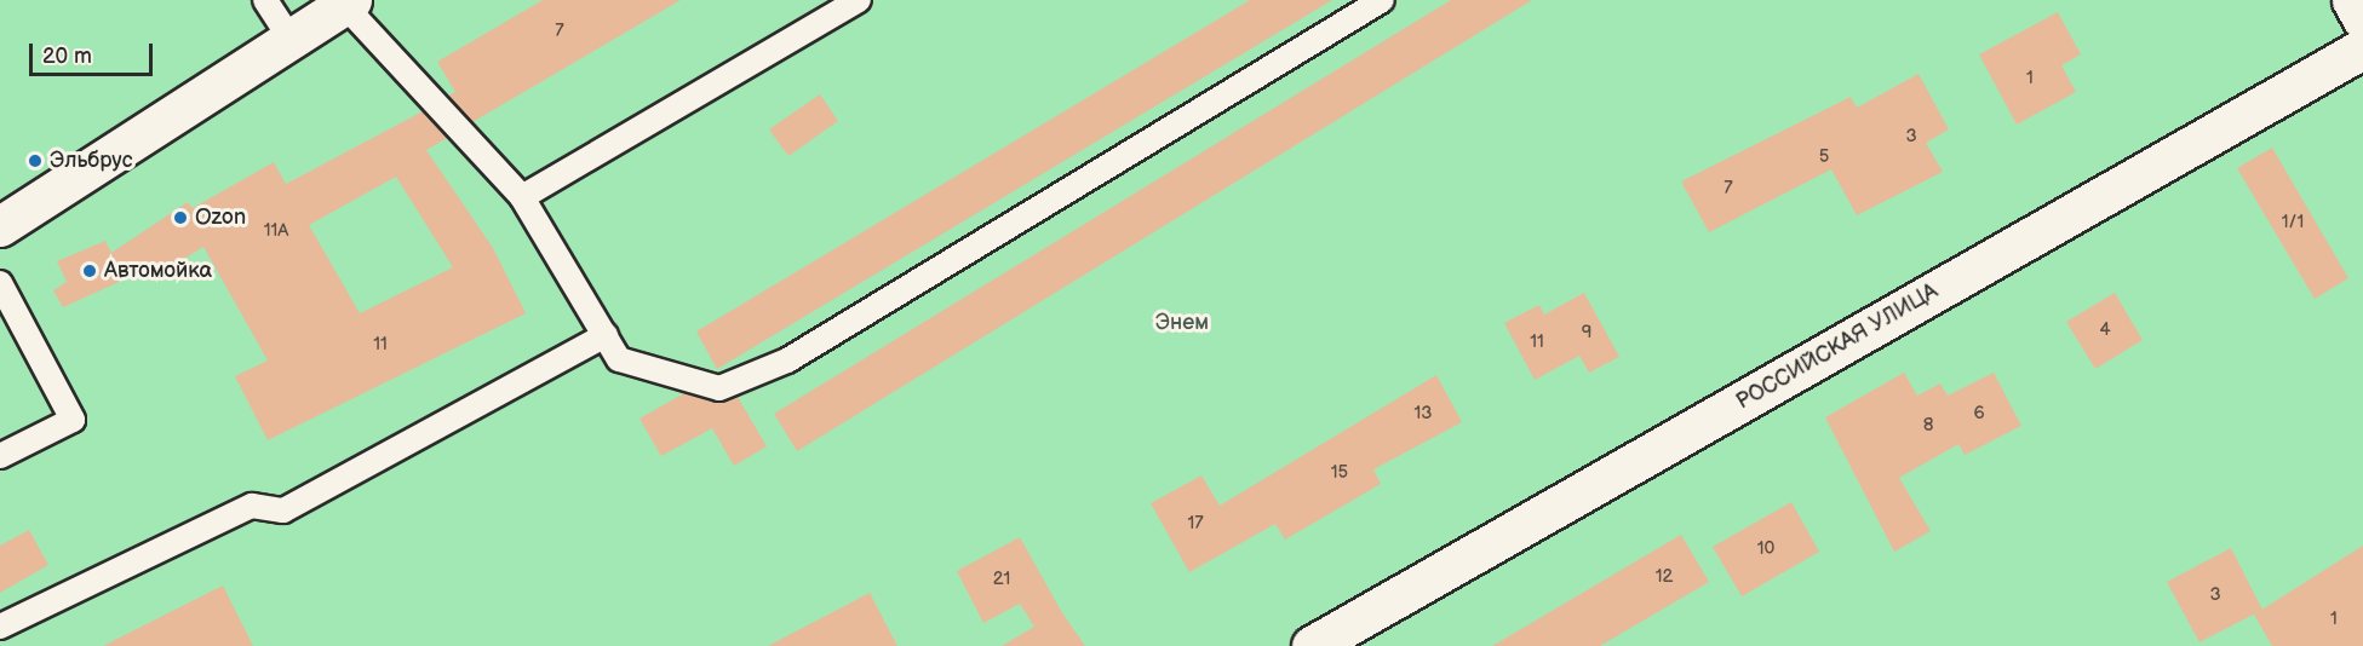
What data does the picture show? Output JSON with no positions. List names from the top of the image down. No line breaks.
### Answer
{"streets":{"street":["РОССИЙСКАЯ УЛИЦА"]},"parks":["Энем"],"places":["Эльбрус","Ozon","Автомойка"],"house_numbers":["7","1","3","5","7","1/1","11А","4","9","11","11","13","6","8","15","17","10","12","21","3","1"],"scale_bar":"20 m"}
